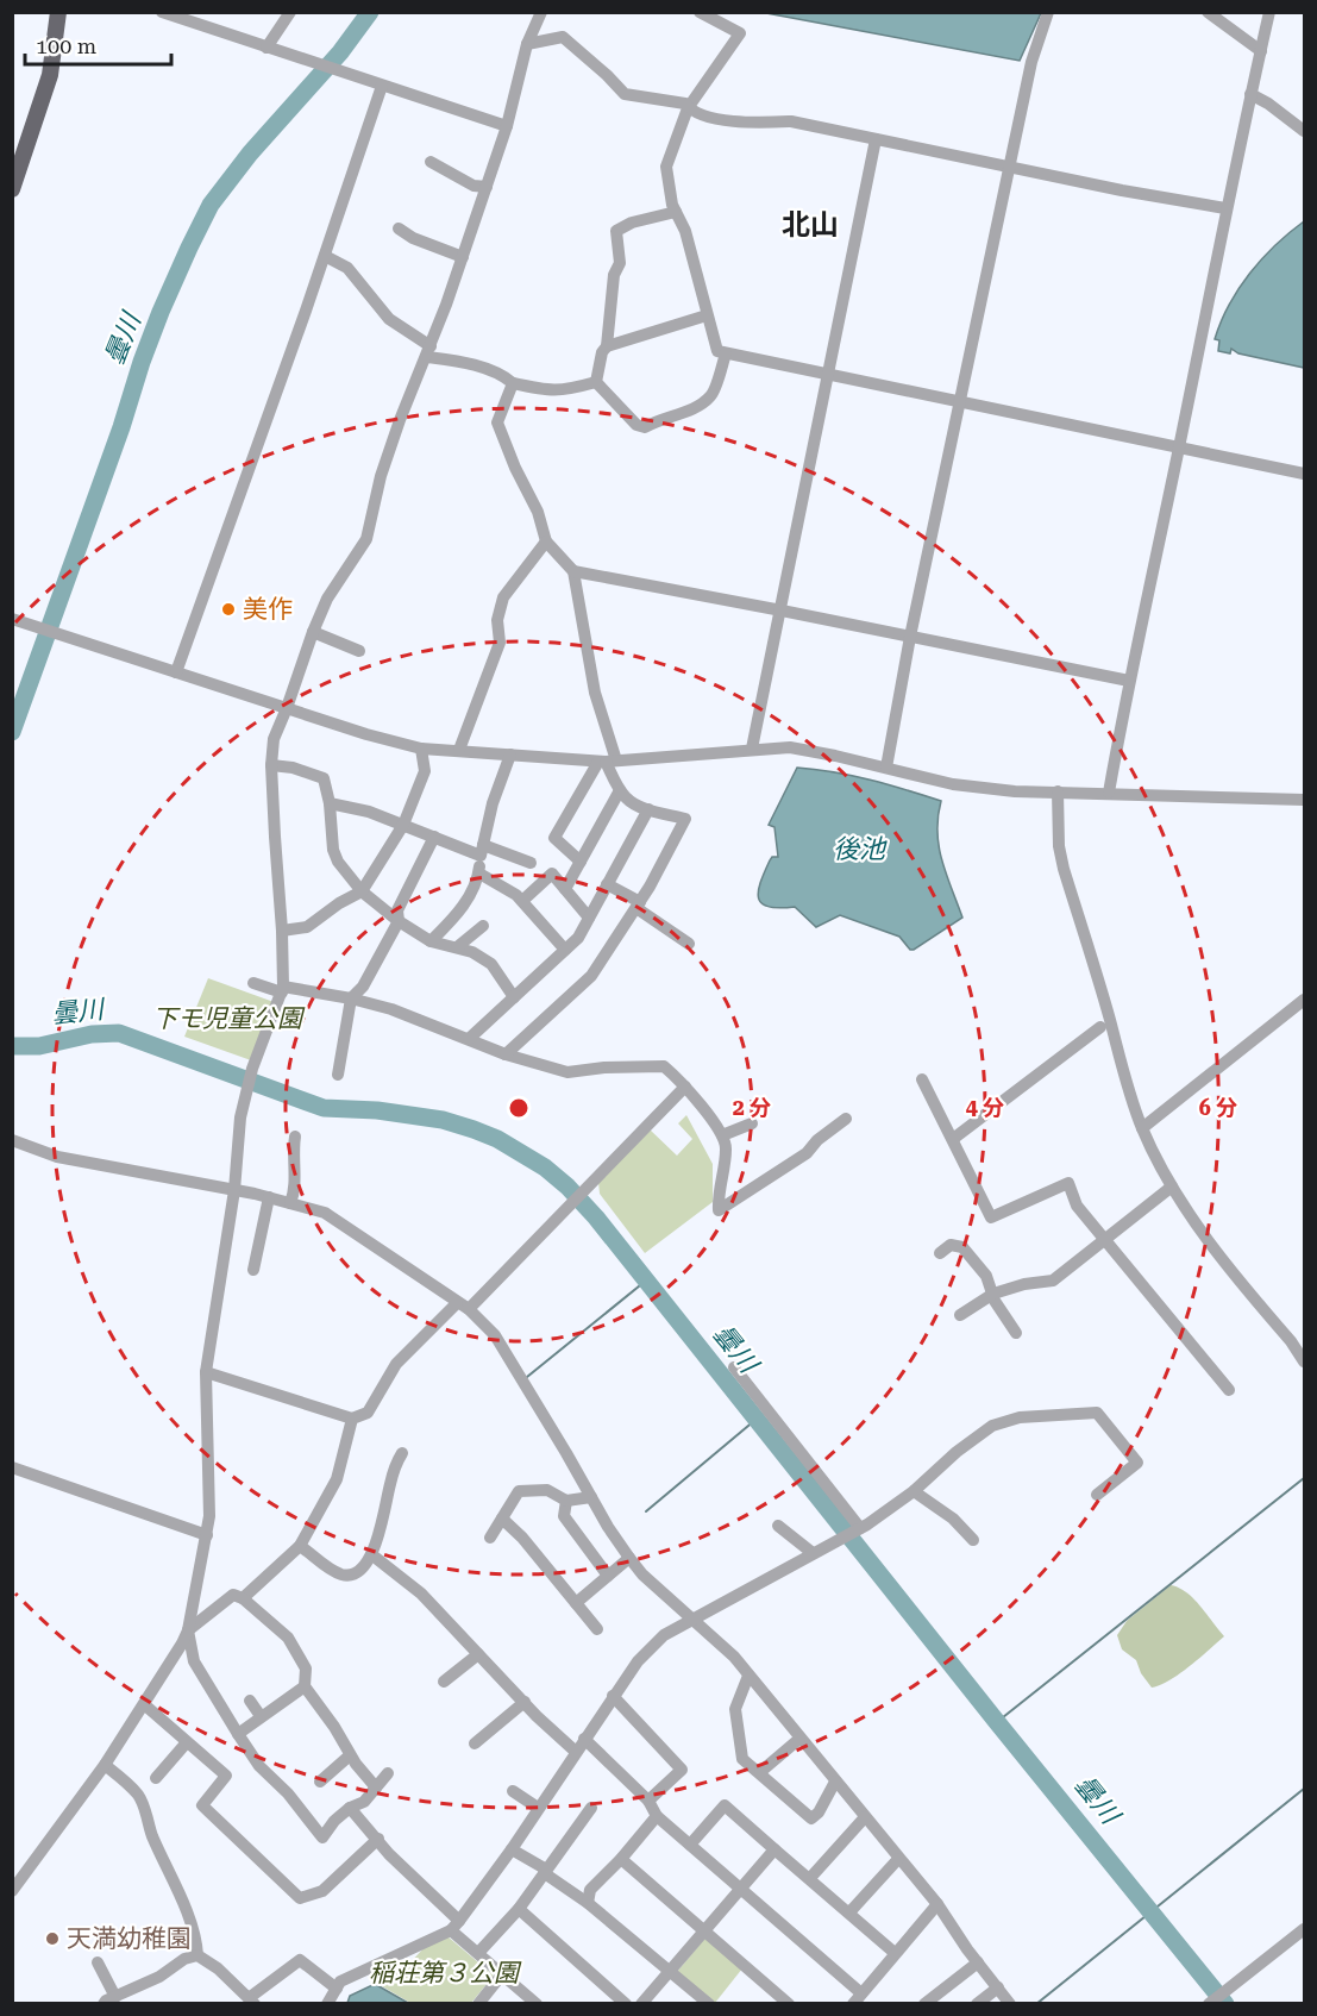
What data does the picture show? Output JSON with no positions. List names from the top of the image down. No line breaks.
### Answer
{"districts":["北山"],"water":["曇川","後池"],"parks":["下モ児童公園","稲荘第３公園"],"places":["美作","天満幼稚園"],"scale_bar":"100 m","rings":["2 分","4 分","6 分"]}
